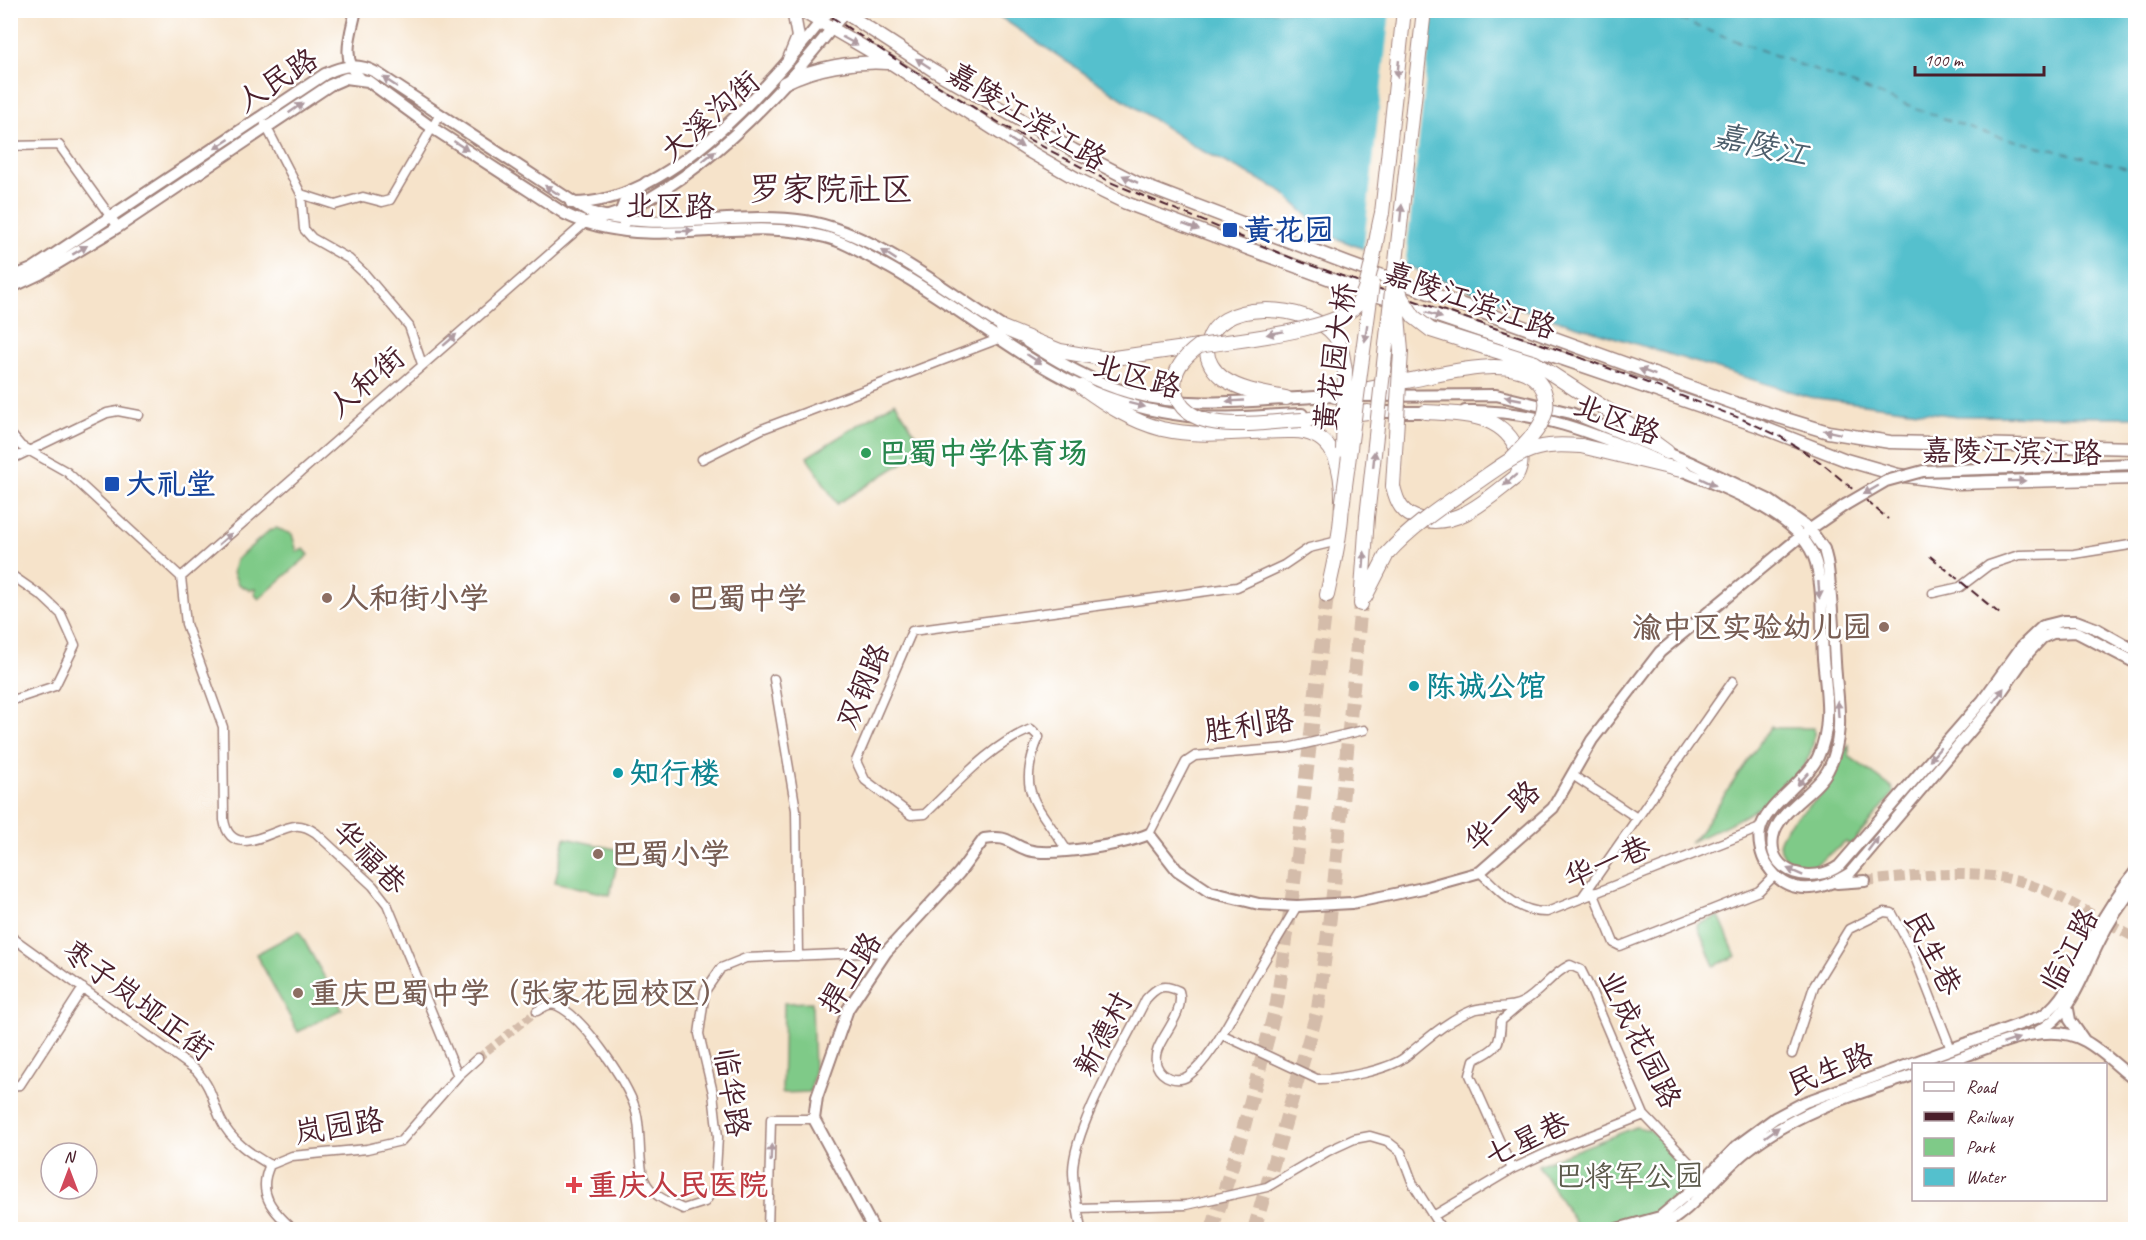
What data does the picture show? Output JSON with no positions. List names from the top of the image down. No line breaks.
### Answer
{"streets":{"highway":["黄花园大桥"],"main road":["人民路","大溪沟街","嘉陵江滨江路","北区路","华一路","临江路","捍卫路","民生路"],"street":["人和街","双钢路","胜利路","华福巷","华一巷","民生巷","枣子岚垭正街","新德村","业成花园路","临华路","岚园路","七星巷"]},"crossings":[["人民路","大溪沟街"],["人民路","北区路"],["人民路","人和街"],["大溪沟街","嘉陵江滨江路"],["大溪沟街","北区路"],["北区路","人和街"],["北区路","华一路"],["北区路","华一巷"],["黄花园大桥","双钢路"],["人和街","华福巷"],["双钢路","捍卫路"],["胜利路","华一路"],["胜利路","捍卫路"],["华一路","华一巷"],["华一路","捍卫路"],["华一路","新德村"],["华福巷","岚园路"],["临江路","民生路"],["民生巷","民生路"],["捍卫路","临华路"],["枣子岚垭正街","岚园路"],["业成花园路","民生路"],["业成花园路","七星巷"]],"one_way":["人和街"],"districts":["罗家院社区"],"water":["嘉陵江"],"parks":["巴将军公园"],"places":{"transit":["黄花园","大礼堂"],"other":["巴蜀中学体育场","人和街小学","巴蜀中学","渝中区实验幼儿园","陈诚公馆","知行楼","巴蜀小学","重庆巴蜀中学（张家花园校区）"],"health":["重庆人民医院"]},"legend":["Road","Railway","Park","Water"],"scale_bar":"100 m","north":"top"}
